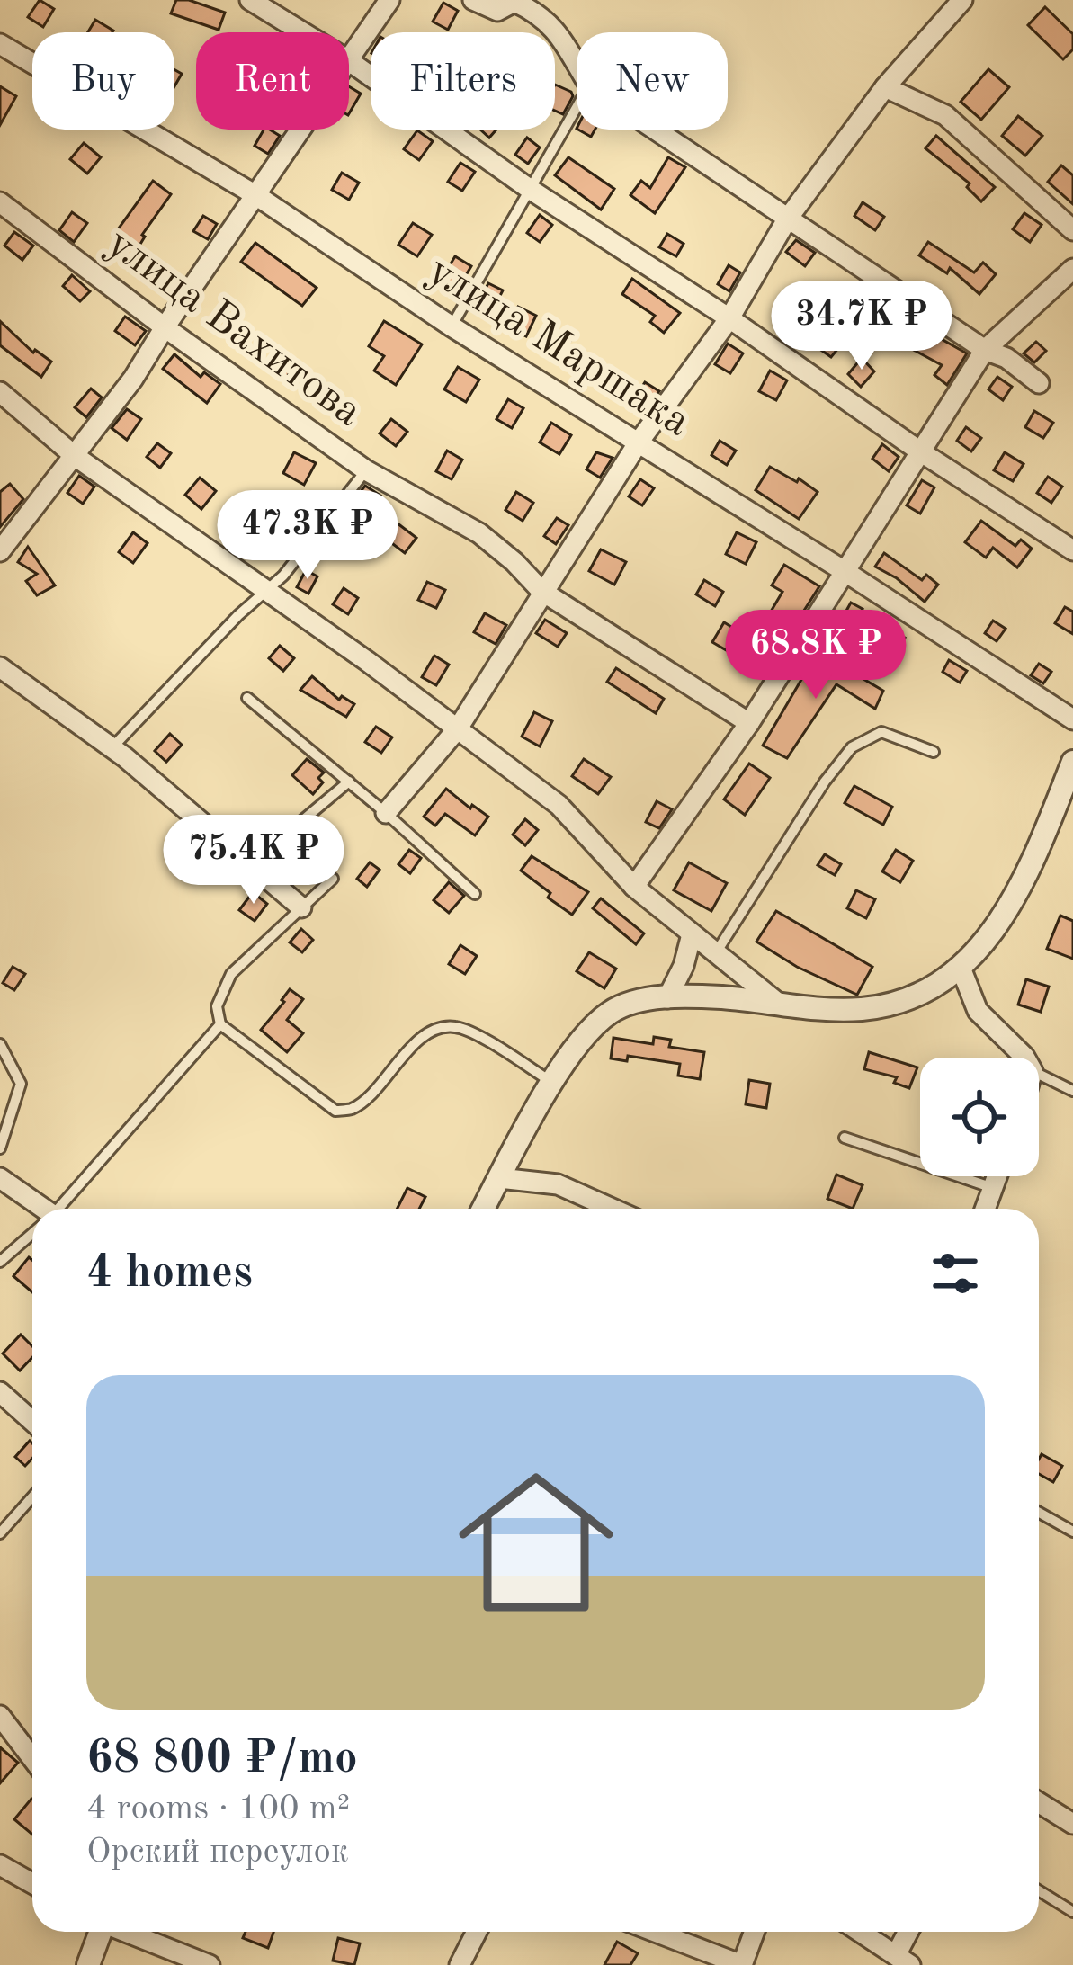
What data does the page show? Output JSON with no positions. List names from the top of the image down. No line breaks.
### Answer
{"streets":{"street":["улица Вахитова","улица Маршака"]},"page":{"chip":["Buy","Rent","Filters","New"],"price":["34.7K ₽","47.3K ₽","68.8K ₽","75.4K ₽"],"heading":"4 homes","list":[{"name":"68 800 ₽/mo","note":"4 rooms · 100 m² · Орский переулок"}]}}
